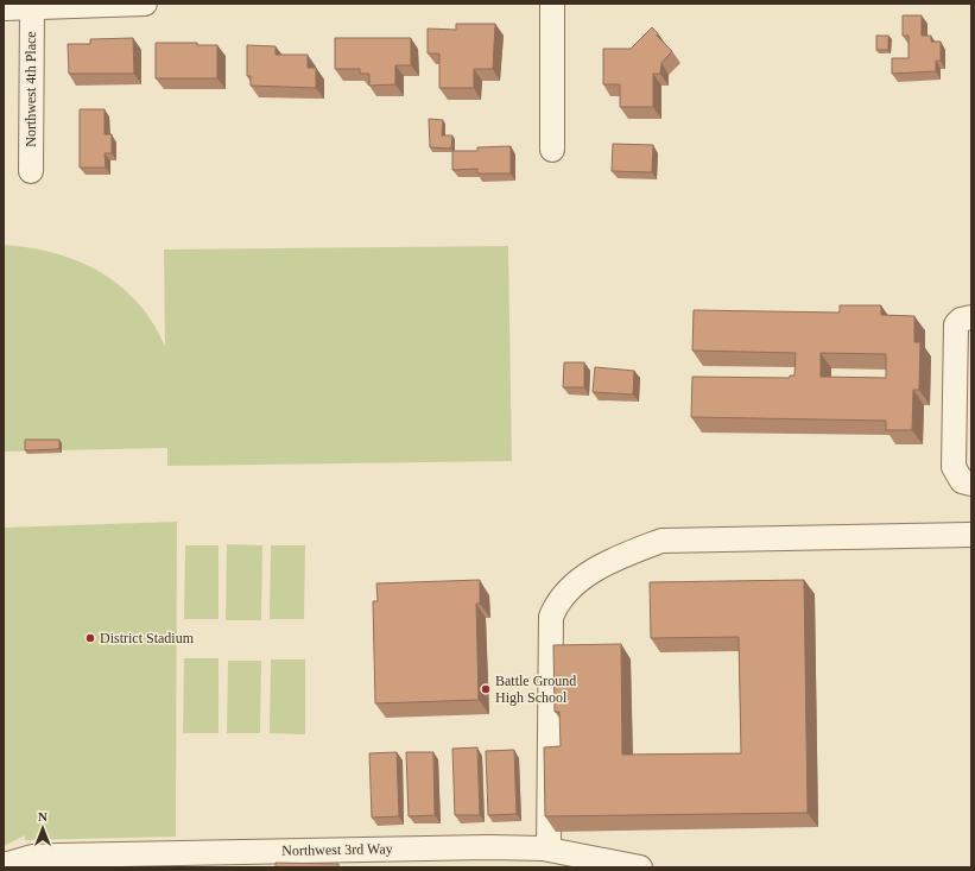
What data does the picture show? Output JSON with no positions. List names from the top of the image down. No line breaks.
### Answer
{"streets":{"street":["Northwest 4th Place","Northwest 3rd Way"]},"places":["District Stadium","Battle Ground High School"],"north":"top"}
